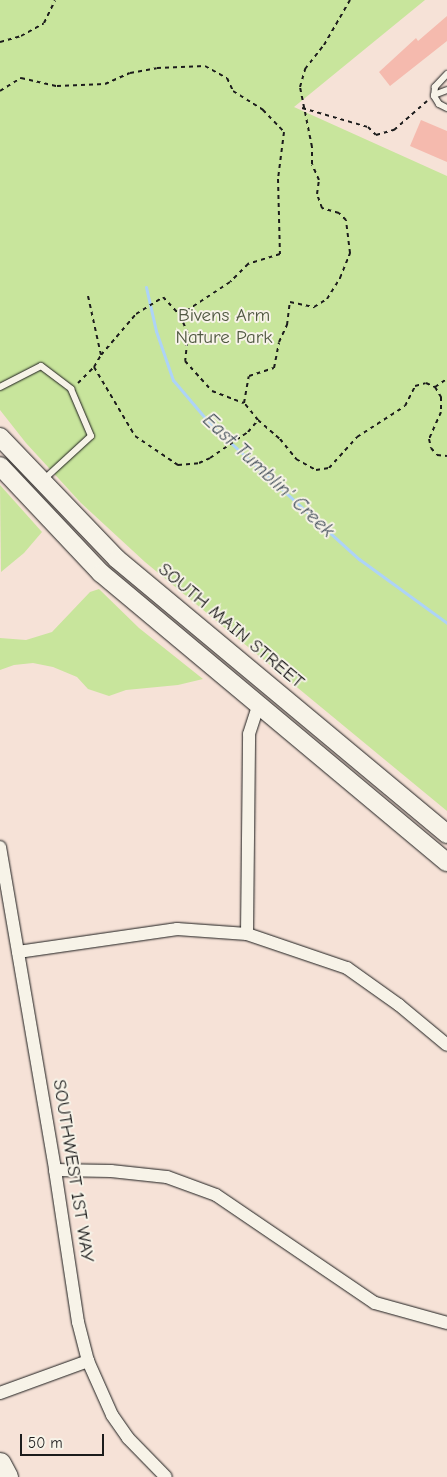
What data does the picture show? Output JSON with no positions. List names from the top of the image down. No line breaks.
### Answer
{"streets":{"main road":["SOUTH MAIN STREET"],"street":["SOUTHWEST 1ST WAY"]},"water":["East Tumblin' Creek"],"parks":["Bivens Arm Nature Park"],"scale_bar":"50 m"}
